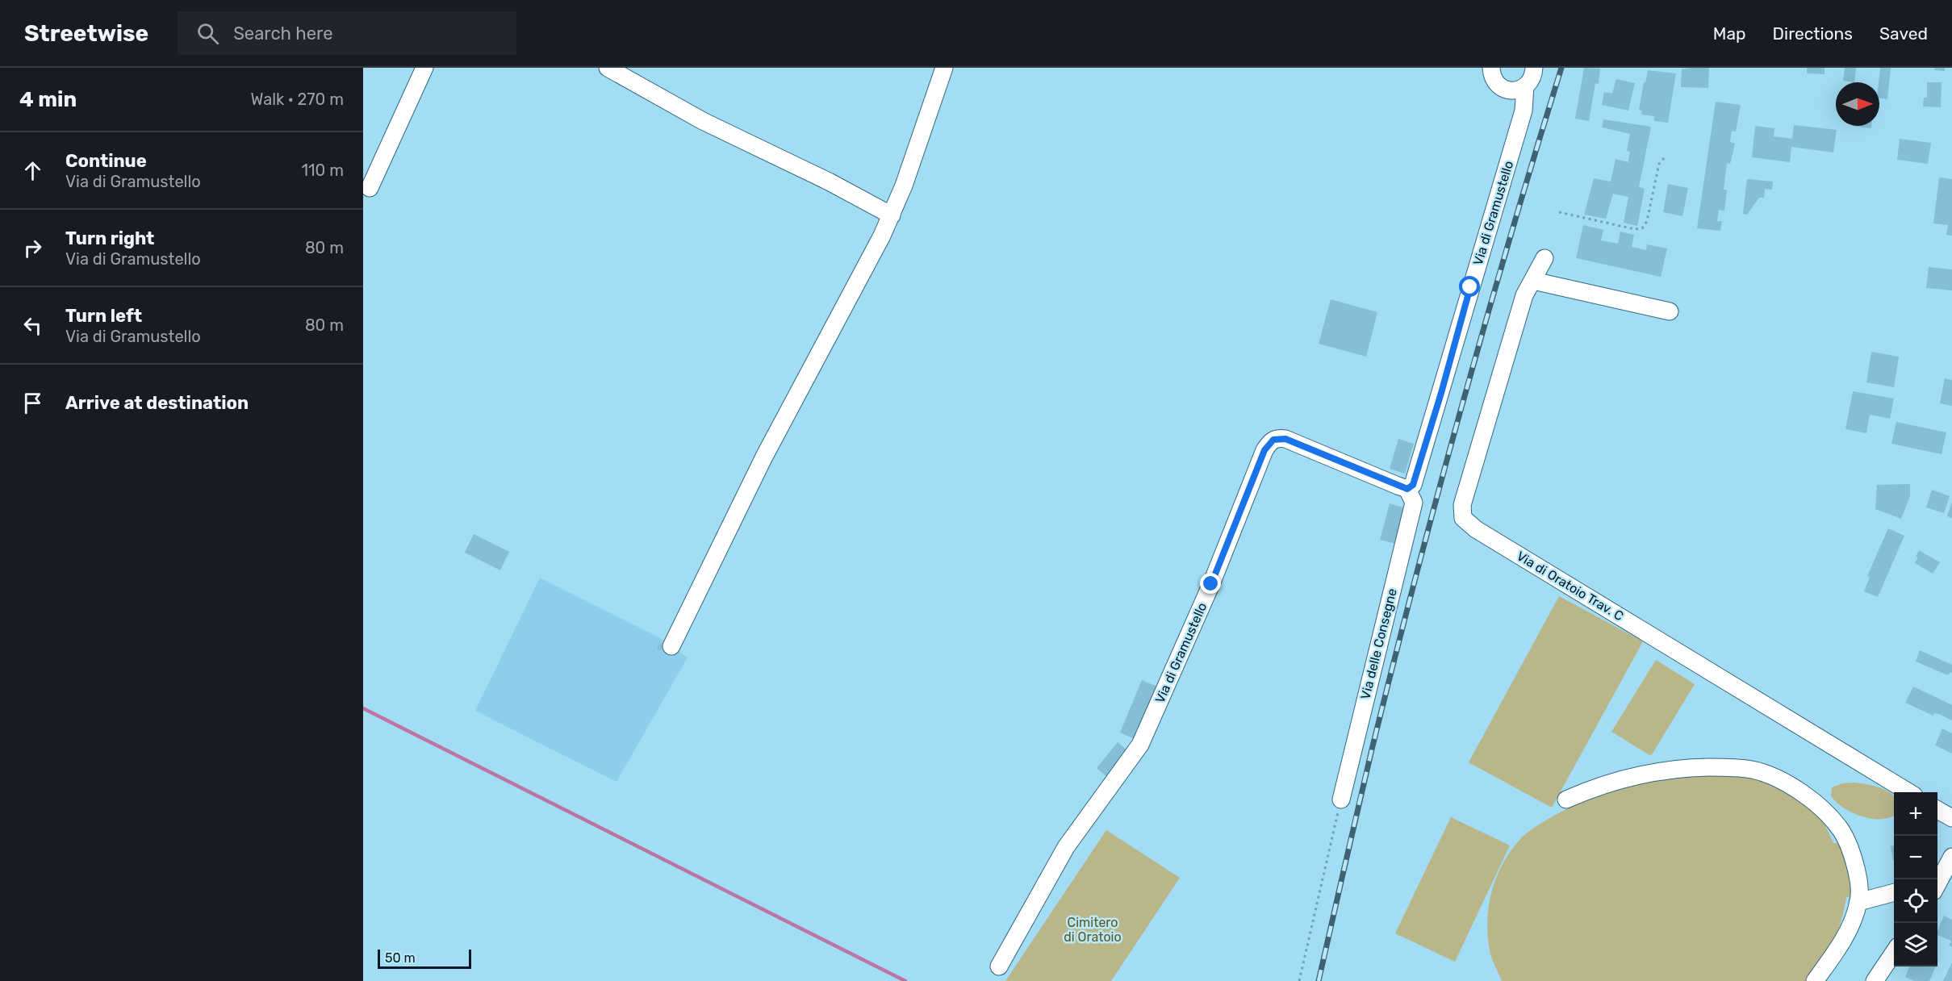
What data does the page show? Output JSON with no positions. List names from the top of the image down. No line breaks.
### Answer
{"streets":{"street":["Via di Gramustello","Via di Oratoio Trav. C","Via delle Consegne"]},"crossings":[["Via di Gramustello","Via delle Consegne"]],"parks":["Cimitero di Oratoio"],"scale_bar":"50 m","north":"right","page":{"header":"Streetwise","search":"Search here","nav":["Map","Directions","Saved"],"heading":["4 min","Walk · 270 m"],"list":[["Continue","Via di Gramustello","110 m"],["Turn right","Via di Gramustello","80 m"],["Turn left","Via di Gramustello","80 m"],"Arrive at destination"],"map_buttons":["+","−"],"scale":"50 m"}}
